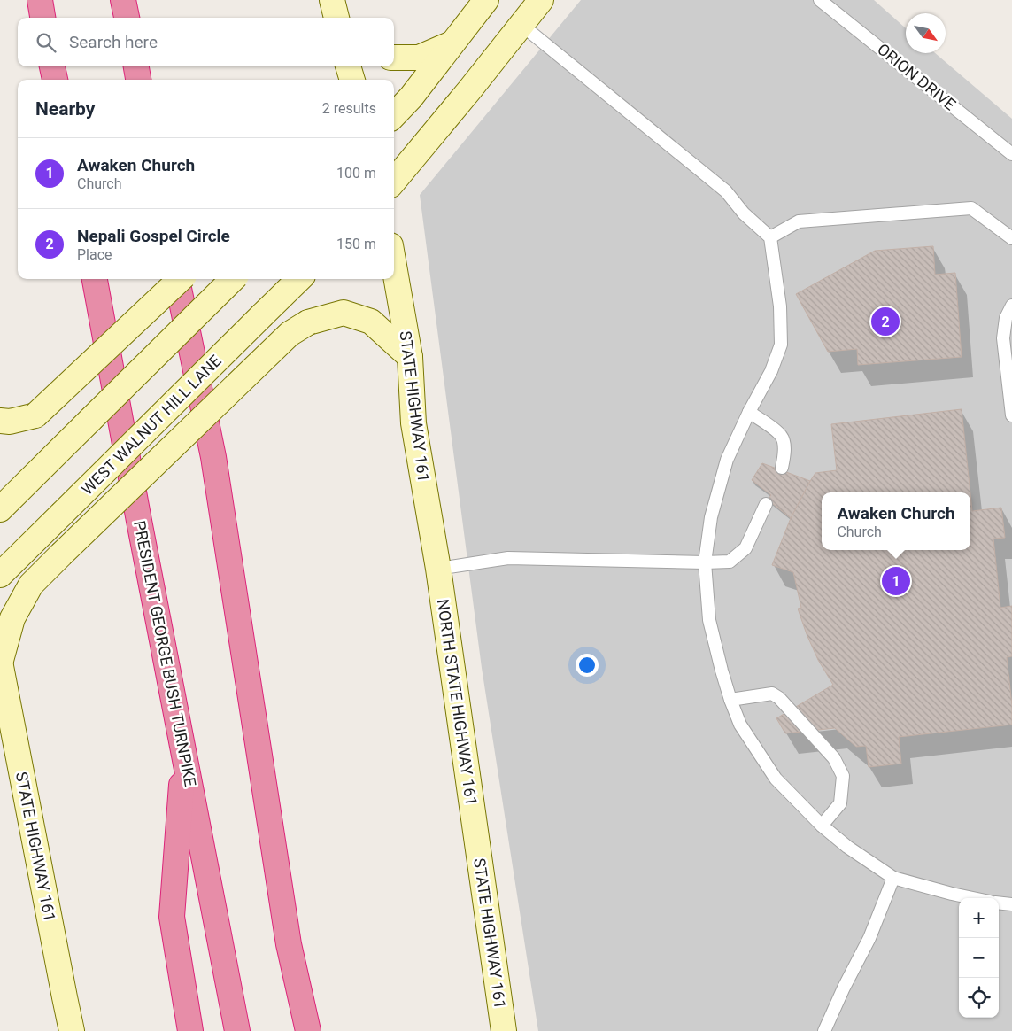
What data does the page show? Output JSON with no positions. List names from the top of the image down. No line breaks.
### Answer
{"streets":{"highway":["PRESIDENT GEORGE BUSH TURNPIKE"],"main road":["STATE HIGHWAY 161","WEST WALNUT HILL LANE","NORTH STATE HIGHWAY 161"],"lane":["ORION DRIVE"]},"crossings":[["STATE HIGHWAY 161","NORTH STATE HIGHWAY 161"]],"north":"bottom right","page":{"search":"Search here","heading":["Nearby","2 results"],"list":[{"mark":"1","name":"Awaken Church","note":"Church","value":"100 m"},{"mark":"2","name":"Nepali Gospel Circle","note":"Place","value":"150 m"}],"pins":["2","1"],"popup":["Awaken Church","Church"],"map_buttons":["+","−"]}}
